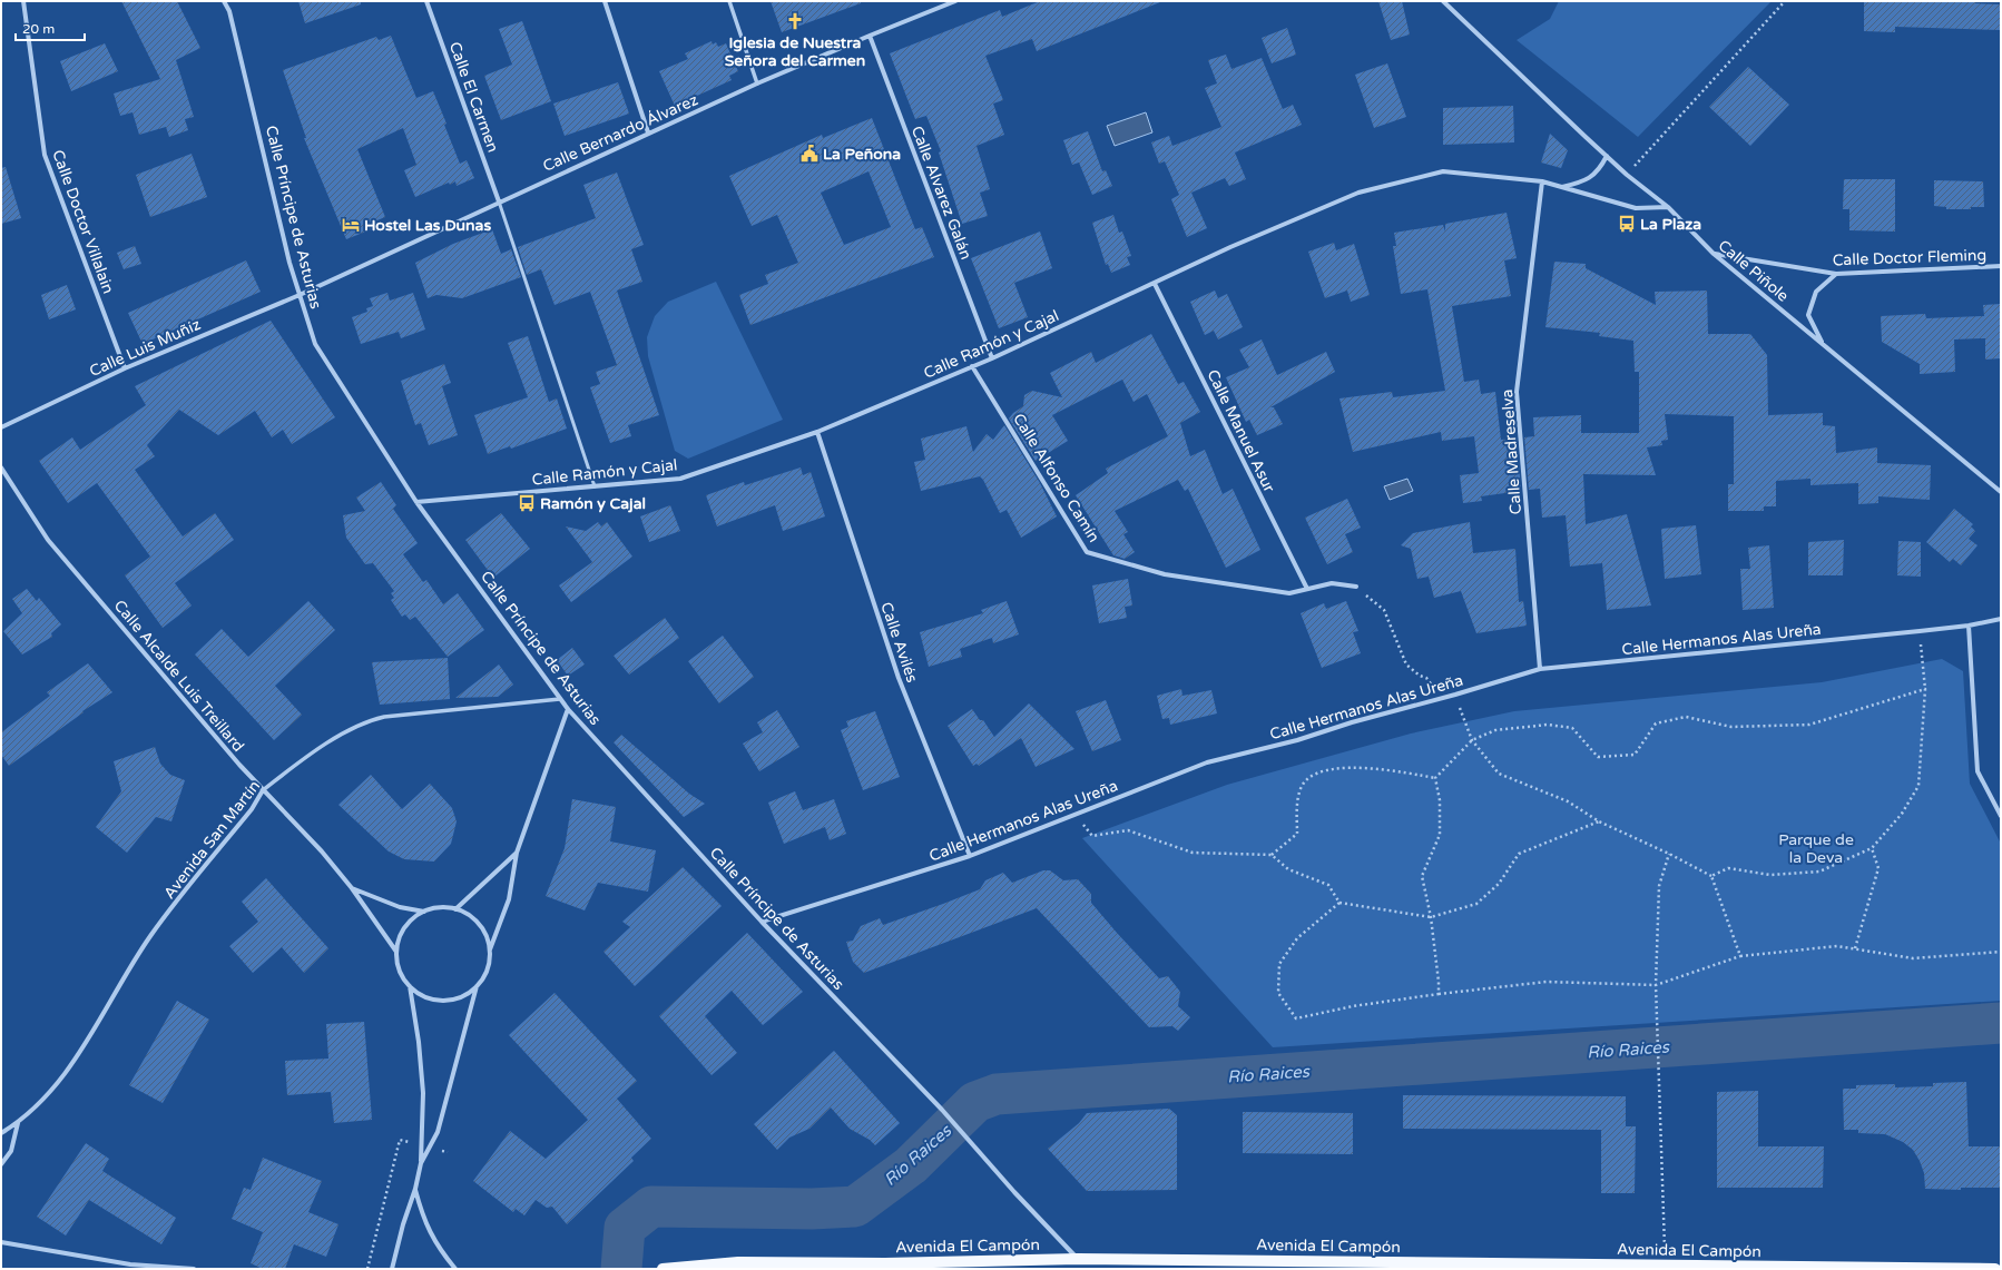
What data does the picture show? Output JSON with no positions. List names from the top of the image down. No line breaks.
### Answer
{"streets":{"main road":["Avenida El Campón"],"street":["Calle El Carmen","Calle Bernardo Álvarez","Calle Alvarez Galán","Calle Príncipe de Asturias","Calle Doctor Villalain","Calle Doctor Fleming","Calle Piñole","Calle Ramón y Cajal","Calle Luis Muñíz","Calle Manuel Asur","Calle Madreselva","Calle Alfonso Camín","Calle Hermanos Alas Ureña","Calle Avilés","Calle Alcalde Luis Treillard","Avenida San Martín"]},"crossings":[["Calle El Carmen","Calle Bernardo Álvarez"],["Calle Bernardo Álvarez","Calle Alvarez Galán"],["Calle Bernardo Álvarez","Calle Príncipe de Asturias"],["Calle Bernardo Álvarez","Calle Luis Muñíz"],["Calle Alvarez Galán","Calle Ramón y Cajal"],["Calle Príncipe de Asturias","Calle Ramón y Cajal"],["Calle Príncipe de Asturias","Calle Luis Muñíz"],["Calle Príncipe de Asturias","Calle Hermanos Alas Ureña"],["Calle Príncipe de Asturias","Avenida San Martín"],["Calle Príncipe de Asturias","Avenida El Campón"],["Calle Doctor Villalain","Calle Luis Muñíz"],["Calle Doctor Fleming","Calle Piñole"],["Calle Piñole","Calle Ramón y Cajal"],["Calle Ramón y Cajal","Calle Manuel Asur"],["Calle Ramón y Cajal","Calle Madreselva"],["Calle Ramón y Cajal","Calle Alfonso Camín"],["Calle Ramón y Cajal","Calle Avilés"],["Calle Manuel Asur","Calle Alfonso Camín"],["Calle Madreselva","Calle Hermanos Alas Ureña"],["Calle Hermanos Alas Ureña","Calle Avilés"],["Calle Alcalde Luis Treillard","Avenida San Martín"]],"water":["Río Raices"],"parks":["Parque de la Deva"],"places":{"church":["Iglesia de Nuestra Señora del Carmen"],"public building":["La Peñona"],"bus stop":["La Plaza","Ramón y Cajal"],"hotel":["Hostel Las Dunas"]},"scale_bar":"20 m"}
